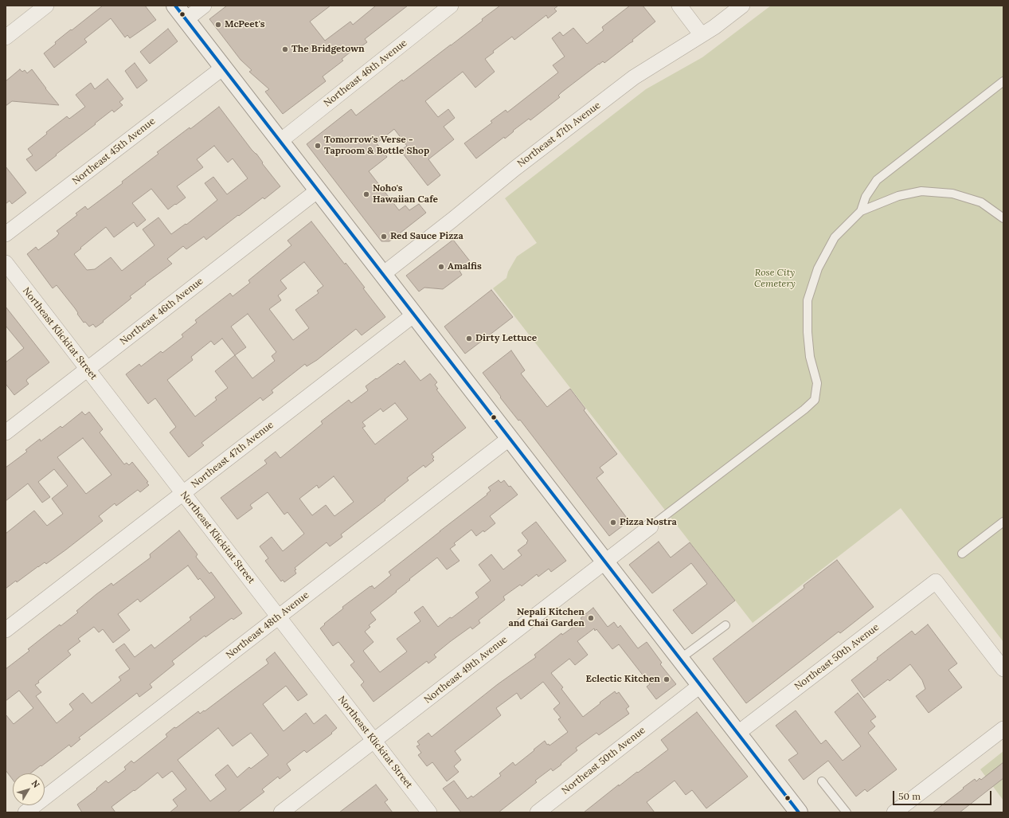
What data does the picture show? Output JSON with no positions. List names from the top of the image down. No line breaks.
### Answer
{"streets":{"street":["Northeast 46th Avenue","Northeast 47th Avenue","Northeast 45th Avenue","Northeast Klickitat Street","Northeast 48th Avenue","Northeast 50th Avenue","Northeast 49th Avenue"]},"crossings":[["Northeast 46th Avenue","Northeast Klickitat Street"],["Northeast 47th Avenue","Northeast Klickitat Street"],["Northeast Klickitat Street","Northeast 48th Avenue"],["Northeast Klickitat Street","Northeast 49th Avenue"]],"parks":["Rose City Cemetery"],"places":["McPeet's","The Bridgetown","Tomorrow's Verse - Taproom & Bottle Shop","Noho's Hawaiian Cafe","Red Sauce Pizza","Amalfis","Dirty Lettuce","Pizza Nostra","Nepali Kitchen and Chai Garden","Eclectic Kitchen"],"scale_bar":"50 m","north":"top right"}
